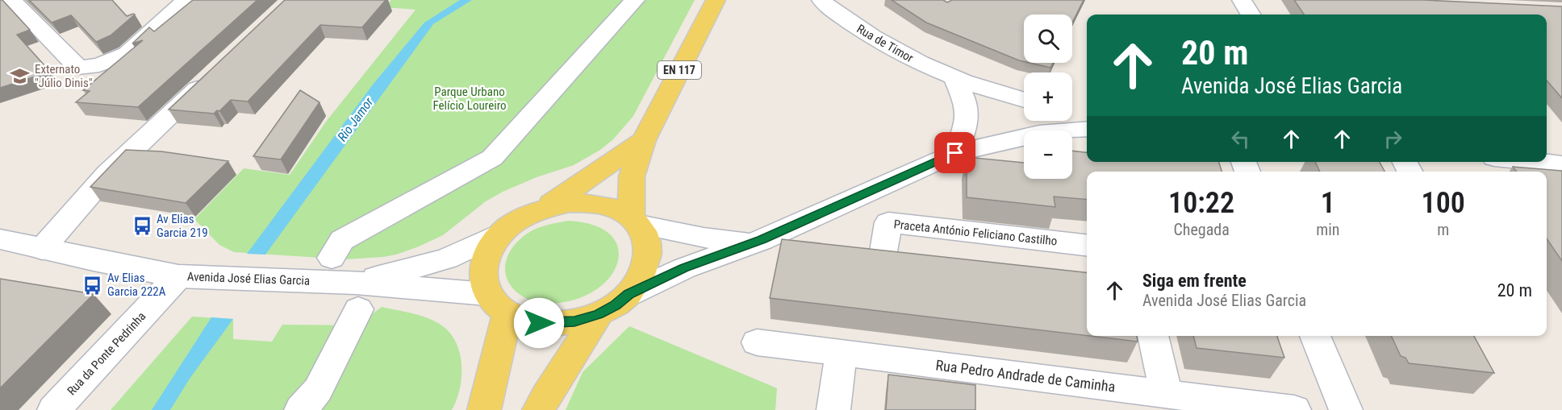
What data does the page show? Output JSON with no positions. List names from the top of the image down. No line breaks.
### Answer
{"streets":{"main road":["EN 117"],"street":["Rua de Timor","Praceta António Feliciano Castilho","Avenida José Elias Garcia","Rua da Ponte Pedrinha","Rua Pedro Andrade de Caminha"]},"crossings":[["EN 117","Avenida José Elias Garcia"],["Avenida José Elias Garcia","Rua da Ponte Pedrinha"]],"water":["Rio Jamor"],"parks":["Parque Urbano Felício Loureiro"],"places":{"school or university":["Externato \"Júlio Dinis\""],"bus stop":["Av Elias Garcia 219","Av Elias Garcia 222A"]},"page":{"map_buttons":["+","−"],"turn":["20 m","Avenida José Elias Garcia"],"eta":["10:22","Chegada","1","min","100","m"],"list":[{"name":"Siga em frente","note":"Avenida José Elias Garcia","value":"20 m"}]}}
